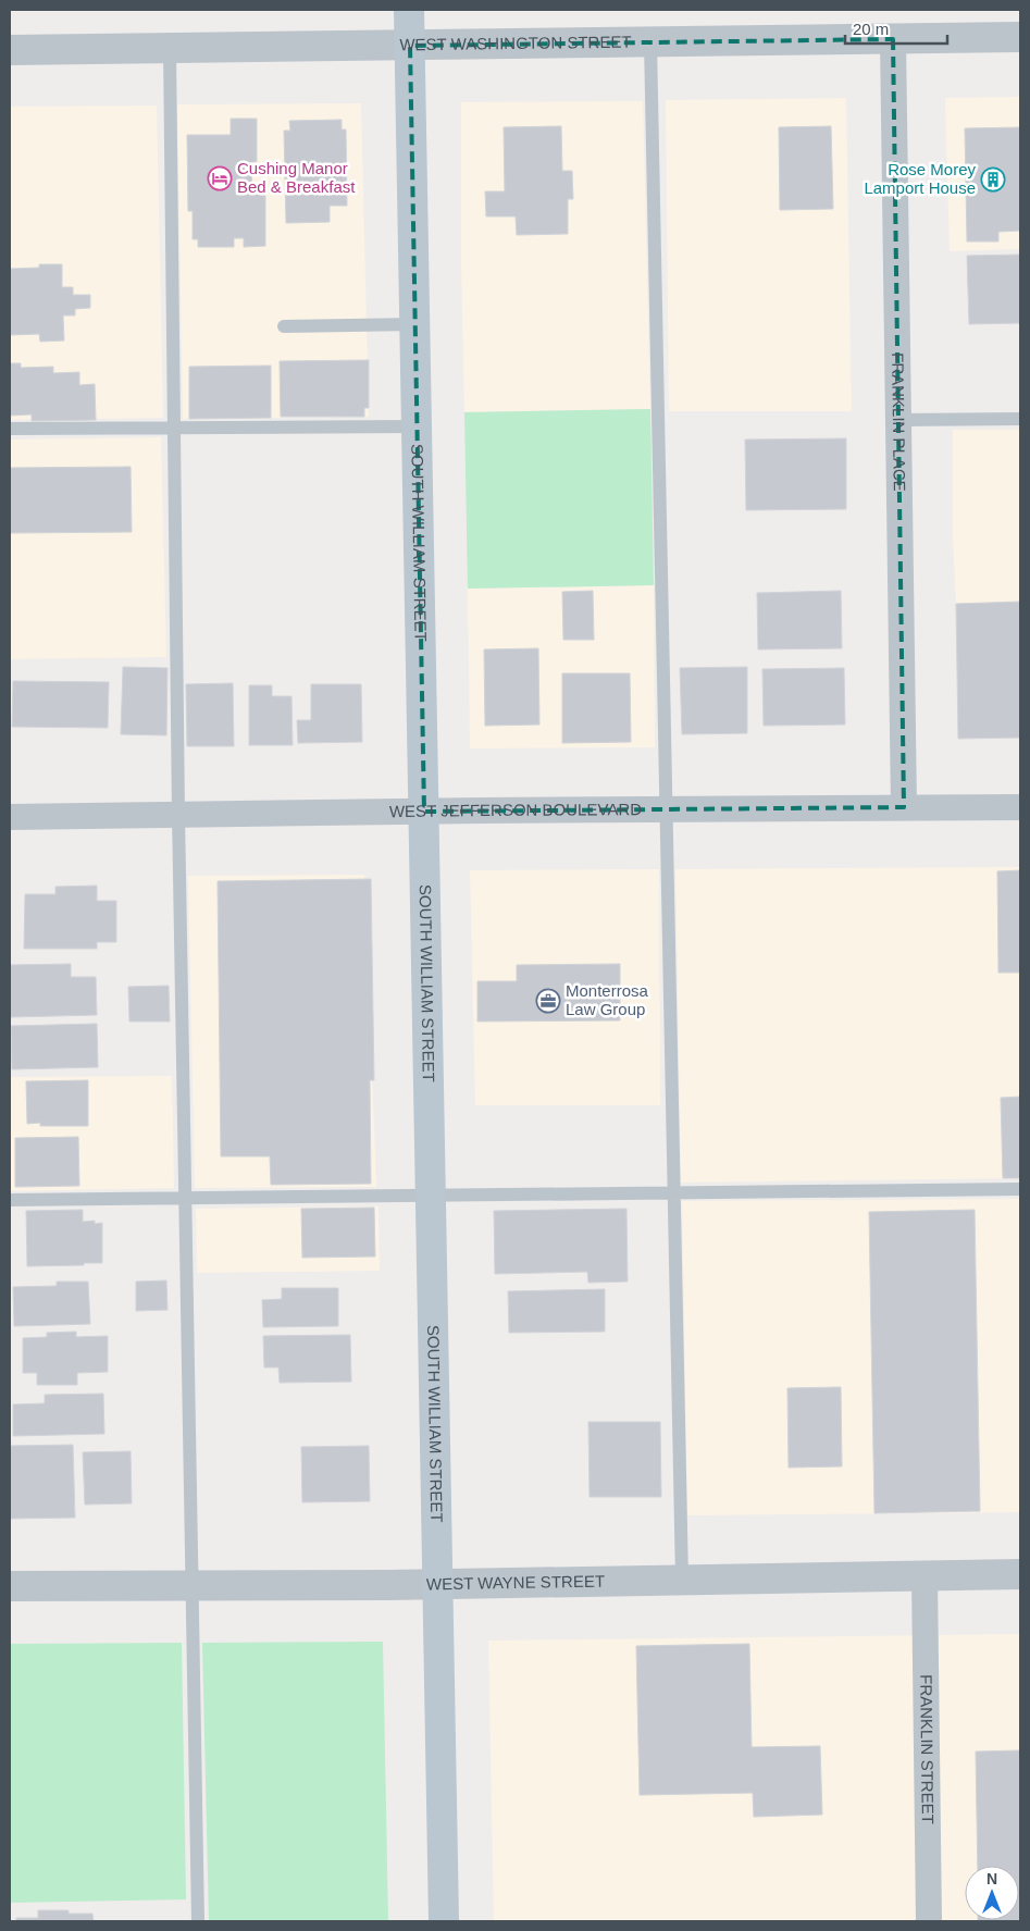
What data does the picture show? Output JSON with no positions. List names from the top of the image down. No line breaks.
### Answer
{"streets":{"main road":["SOUTH WILLIAM STREET"],"street":["WEST WASHINGTON STREET","FRANKLIN PLACE","WEST JEFFERSON BOULEVARD","WEST WAYNE STREET","FRANKLIN STREET"]},"crossings":[["WEST WASHINGTON STREET","FRANKLIN PLACE"],["WEST WASHINGTON STREET","SOUTH WILLIAM STREET"],["FRANKLIN PLACE","WEST JEFFERSON BOULEVARD"],["SOUTH WILLIAM STREET","WEST JEFFERSON BOULEVARD"],["SOUTH WILLIAM STREET","WEST WAYNE STREET"],["WEST WAYNE STREET","FRANKLIN STREET"]],"places":{"hotel":["Cushing Manor Bed & Breakfast"],"building":["Rose Morey Lamport House"],"office":["Monterrosa Law Group"]},"scale_bar":"20 m","north":"top"}
